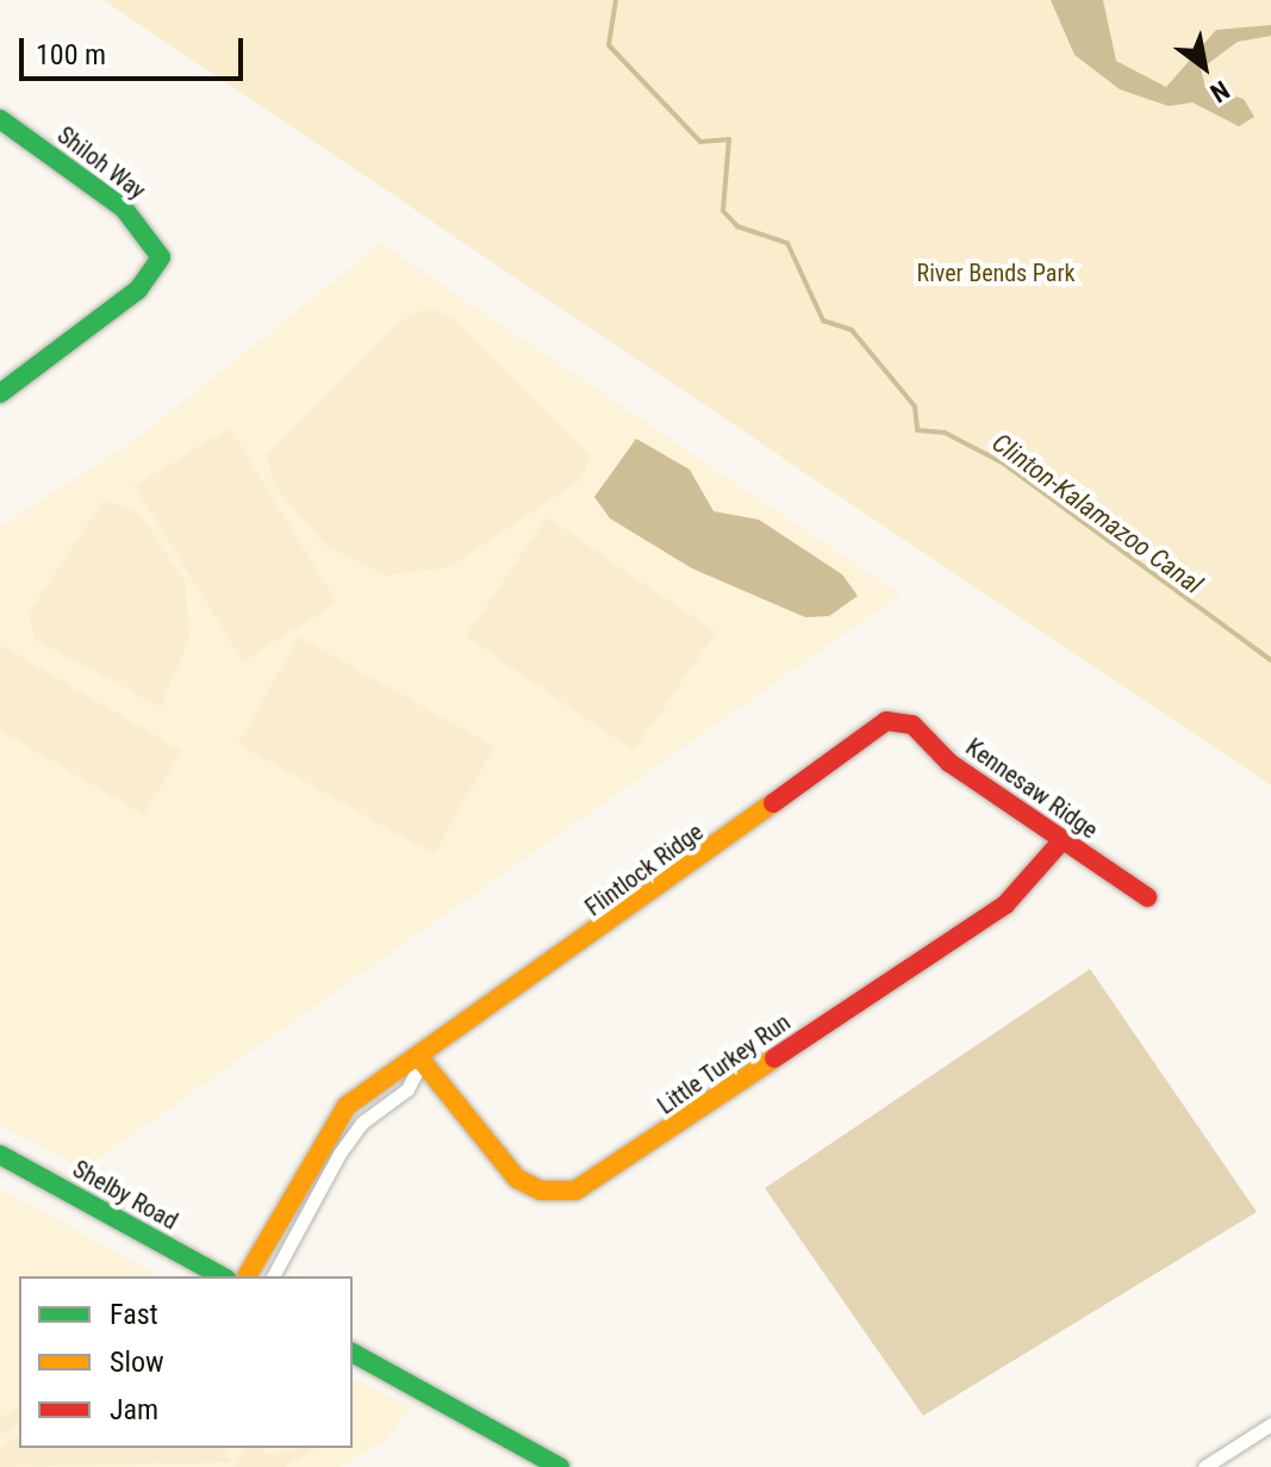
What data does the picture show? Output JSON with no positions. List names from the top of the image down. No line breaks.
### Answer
{"streets":{"street":["Shiloh Way","Kennesaw Ridge","Flintlock Ridge","Little Turkey Run","Shelby Road"]},"crossings":[["Kennesaw Ridge","Flintlock Ridge"],["Kennesaw Ridge","Little Turkey Run"],["Flintlock Ridge","Little Turkey Run"]],"water":["Clinton-Kalamazoo Canal"],"parks":["River Bends Park"],"legend":["Fast","Slow","Jam"],"scale_bar":"100 m","north":"bottom right"}
